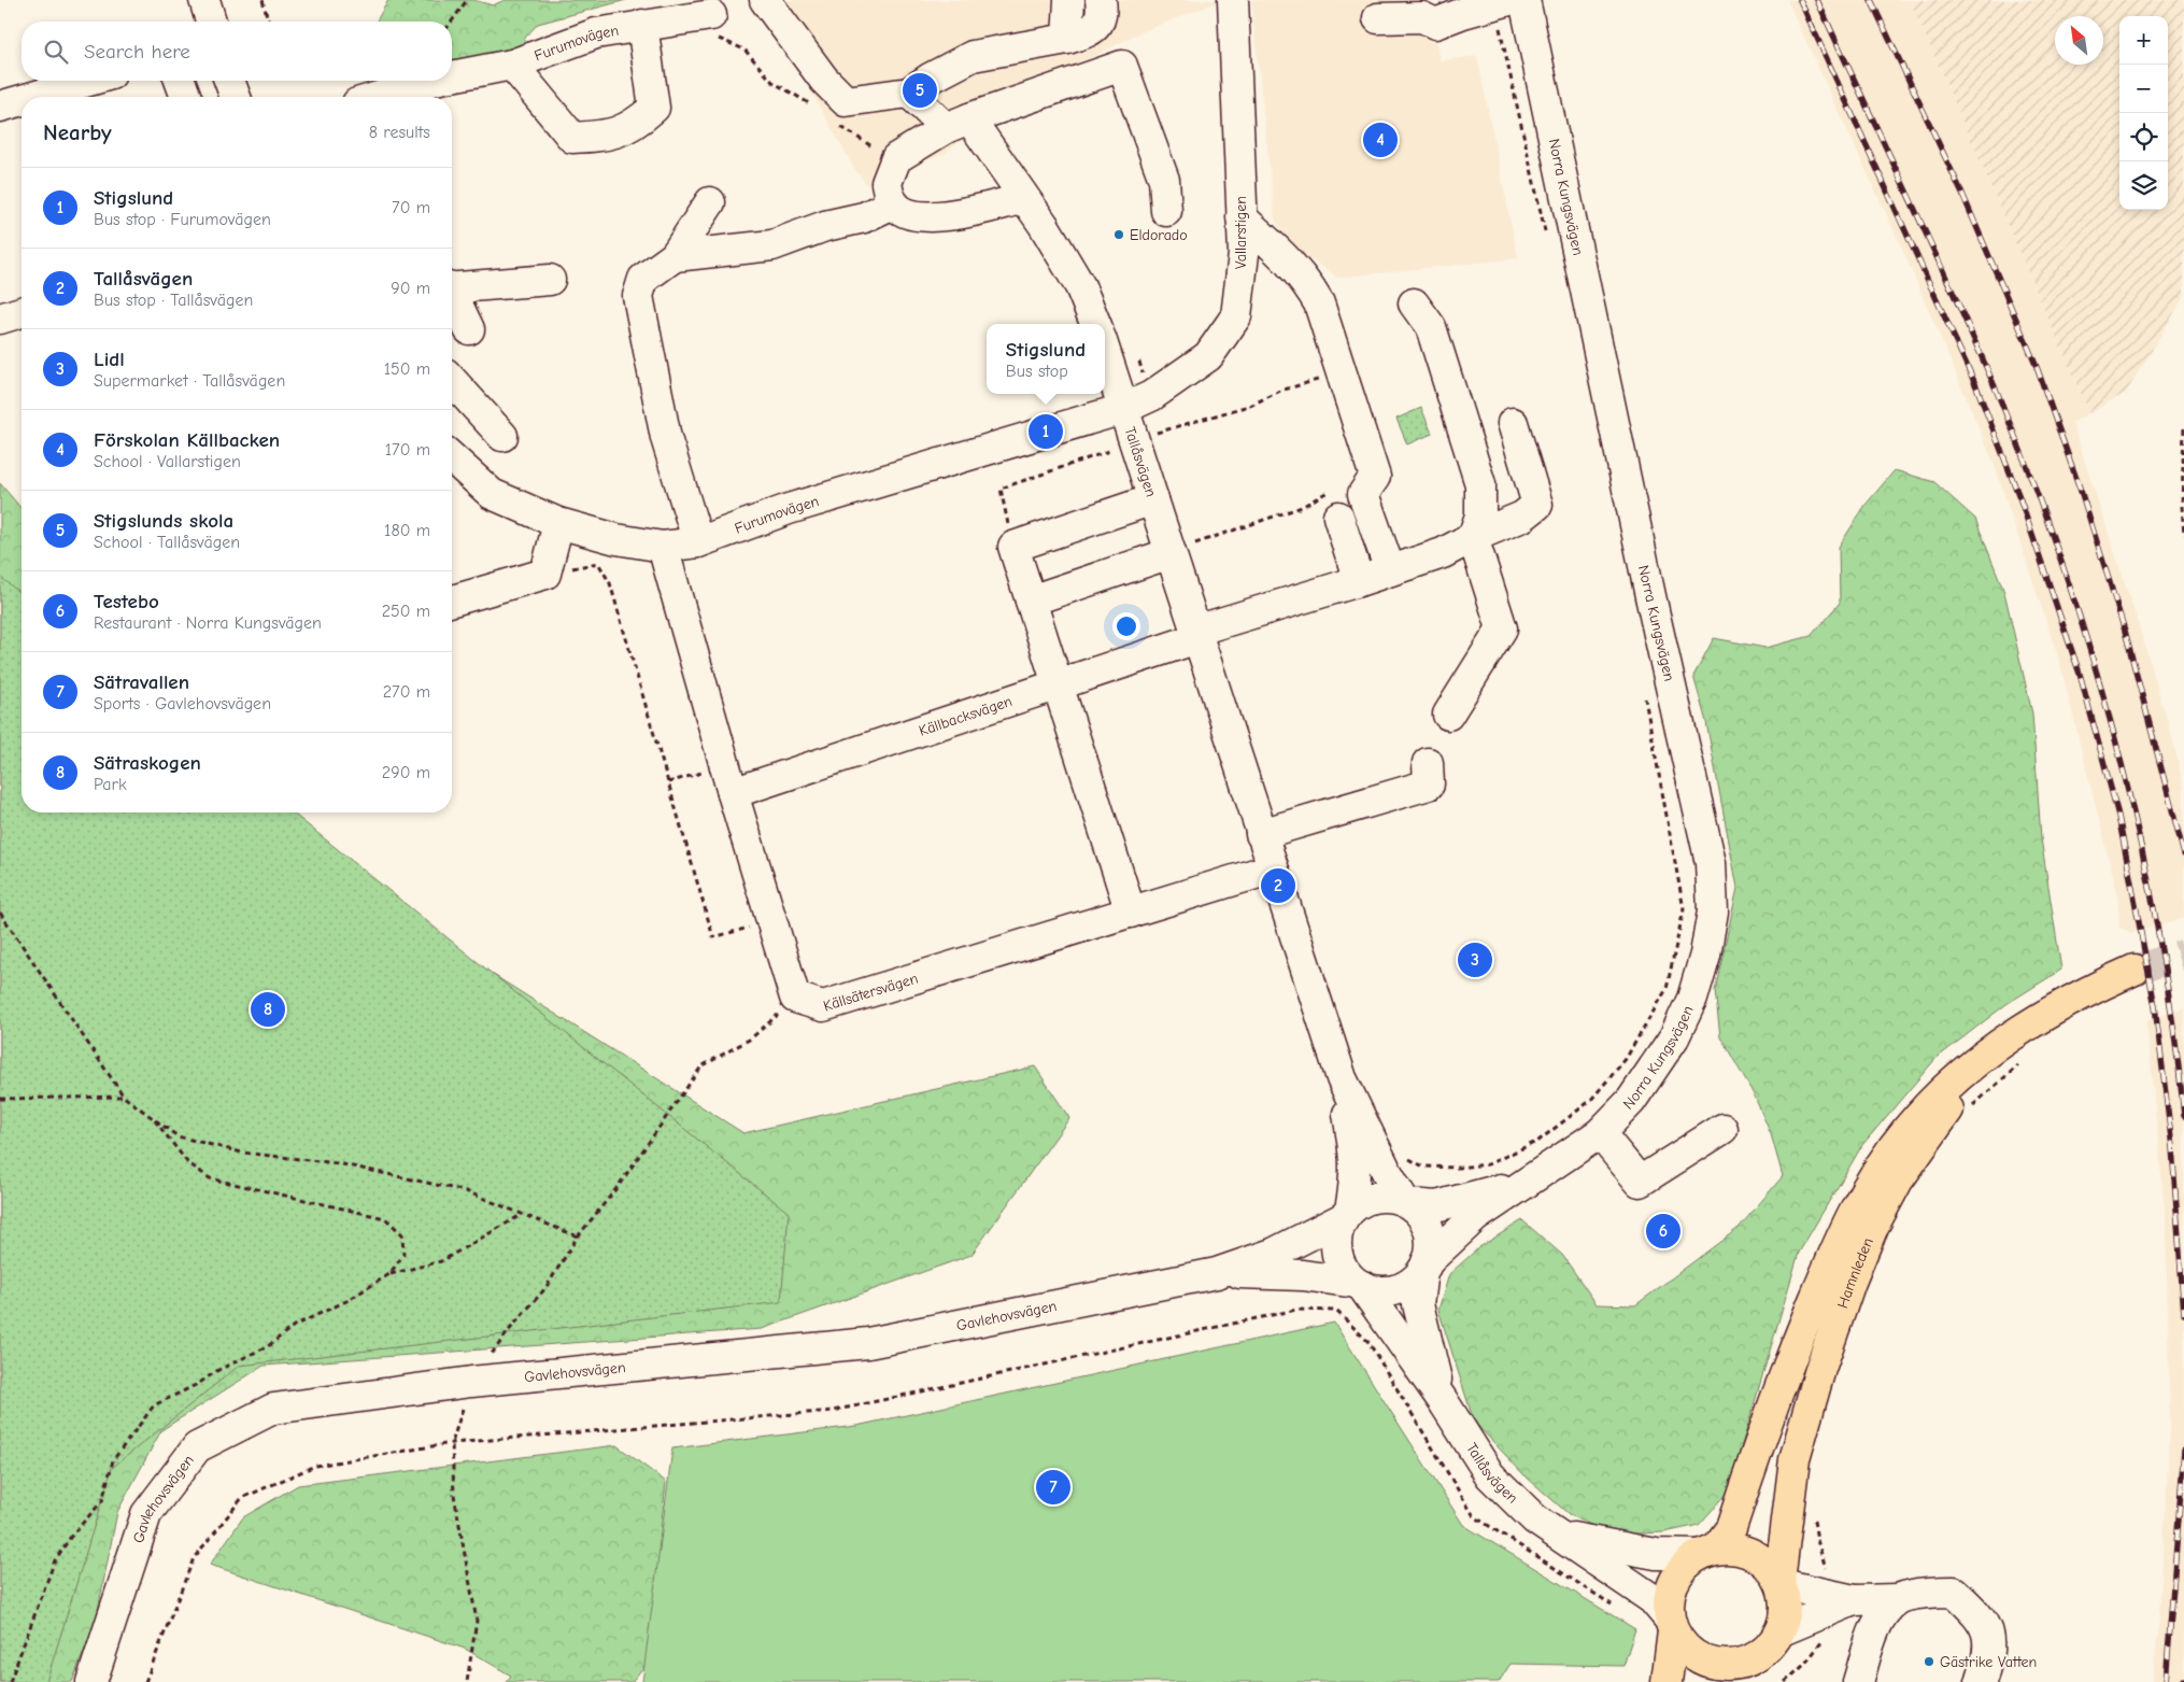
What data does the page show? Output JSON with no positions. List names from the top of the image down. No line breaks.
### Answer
{"streets":{"main road":["Hamnleden"],"street":["Furumovägen","Norra Kungsvägen","Vallarstigen","Tallåsvägen","Källbacksvägen","Källsätersvägen","Gavlehovsvägen"]},"crossings":[["Furumovägen","Vallarstigen"],["Furumovägen","Tallåsvägen"],["Norra Kungsvägen","Tallåsvägen"],["Norra Kungsvägen","Gavlehovsvägen"],["Vallarstigen","Tallåsvägen"],["Tallåsvägen","Källbacksvägen"],["Tallåsvägen","Källsätersvägen"],["Tallåsvägen","Hamnleden"],["Tallåsvägen","Gavlehovsvägen"]],"places":["Eldorado","Gästrike Vatten"],"north":"top left","page":{"map_buttons":["+","−"],"search":"Search here","pins":["5","4","1","2","3","8","6","7"],"heading":["Nearby","8 results"],"list":[{"mark":"1","name":"Stigslund","note":"Bus stop · Furumovägen","value":"70 m"},{"mark":"2","name":"Tallåsvägen","note":"Bus stop · Tallåsvägen","value":"90 m"},{"mark":"3","name":"Lidl","note":"Supermarket · Tallåsvägen","value":"150 m"},{"mark":"4","name":"Förskolan Källbacken","note":"School · Vallarstigen","value":"170 m"},{"mark":"5","name":"Stigslunds skola","note":"School · Tallåsvägen","value":"180 m"},{"mark":"6","name":"Testebo","note":"Restaurant · Norra Kungsvägen","value":"250 m"},{"mark":"7","name":"Sätravallen","note":"Sports · Gavlehovsvägen","value":"270 m"},{"mark":"8","name":"Sätraskogen","note":"Park","value":"290 m"}],"popup":["Stigslund","Bus stop"]}}
